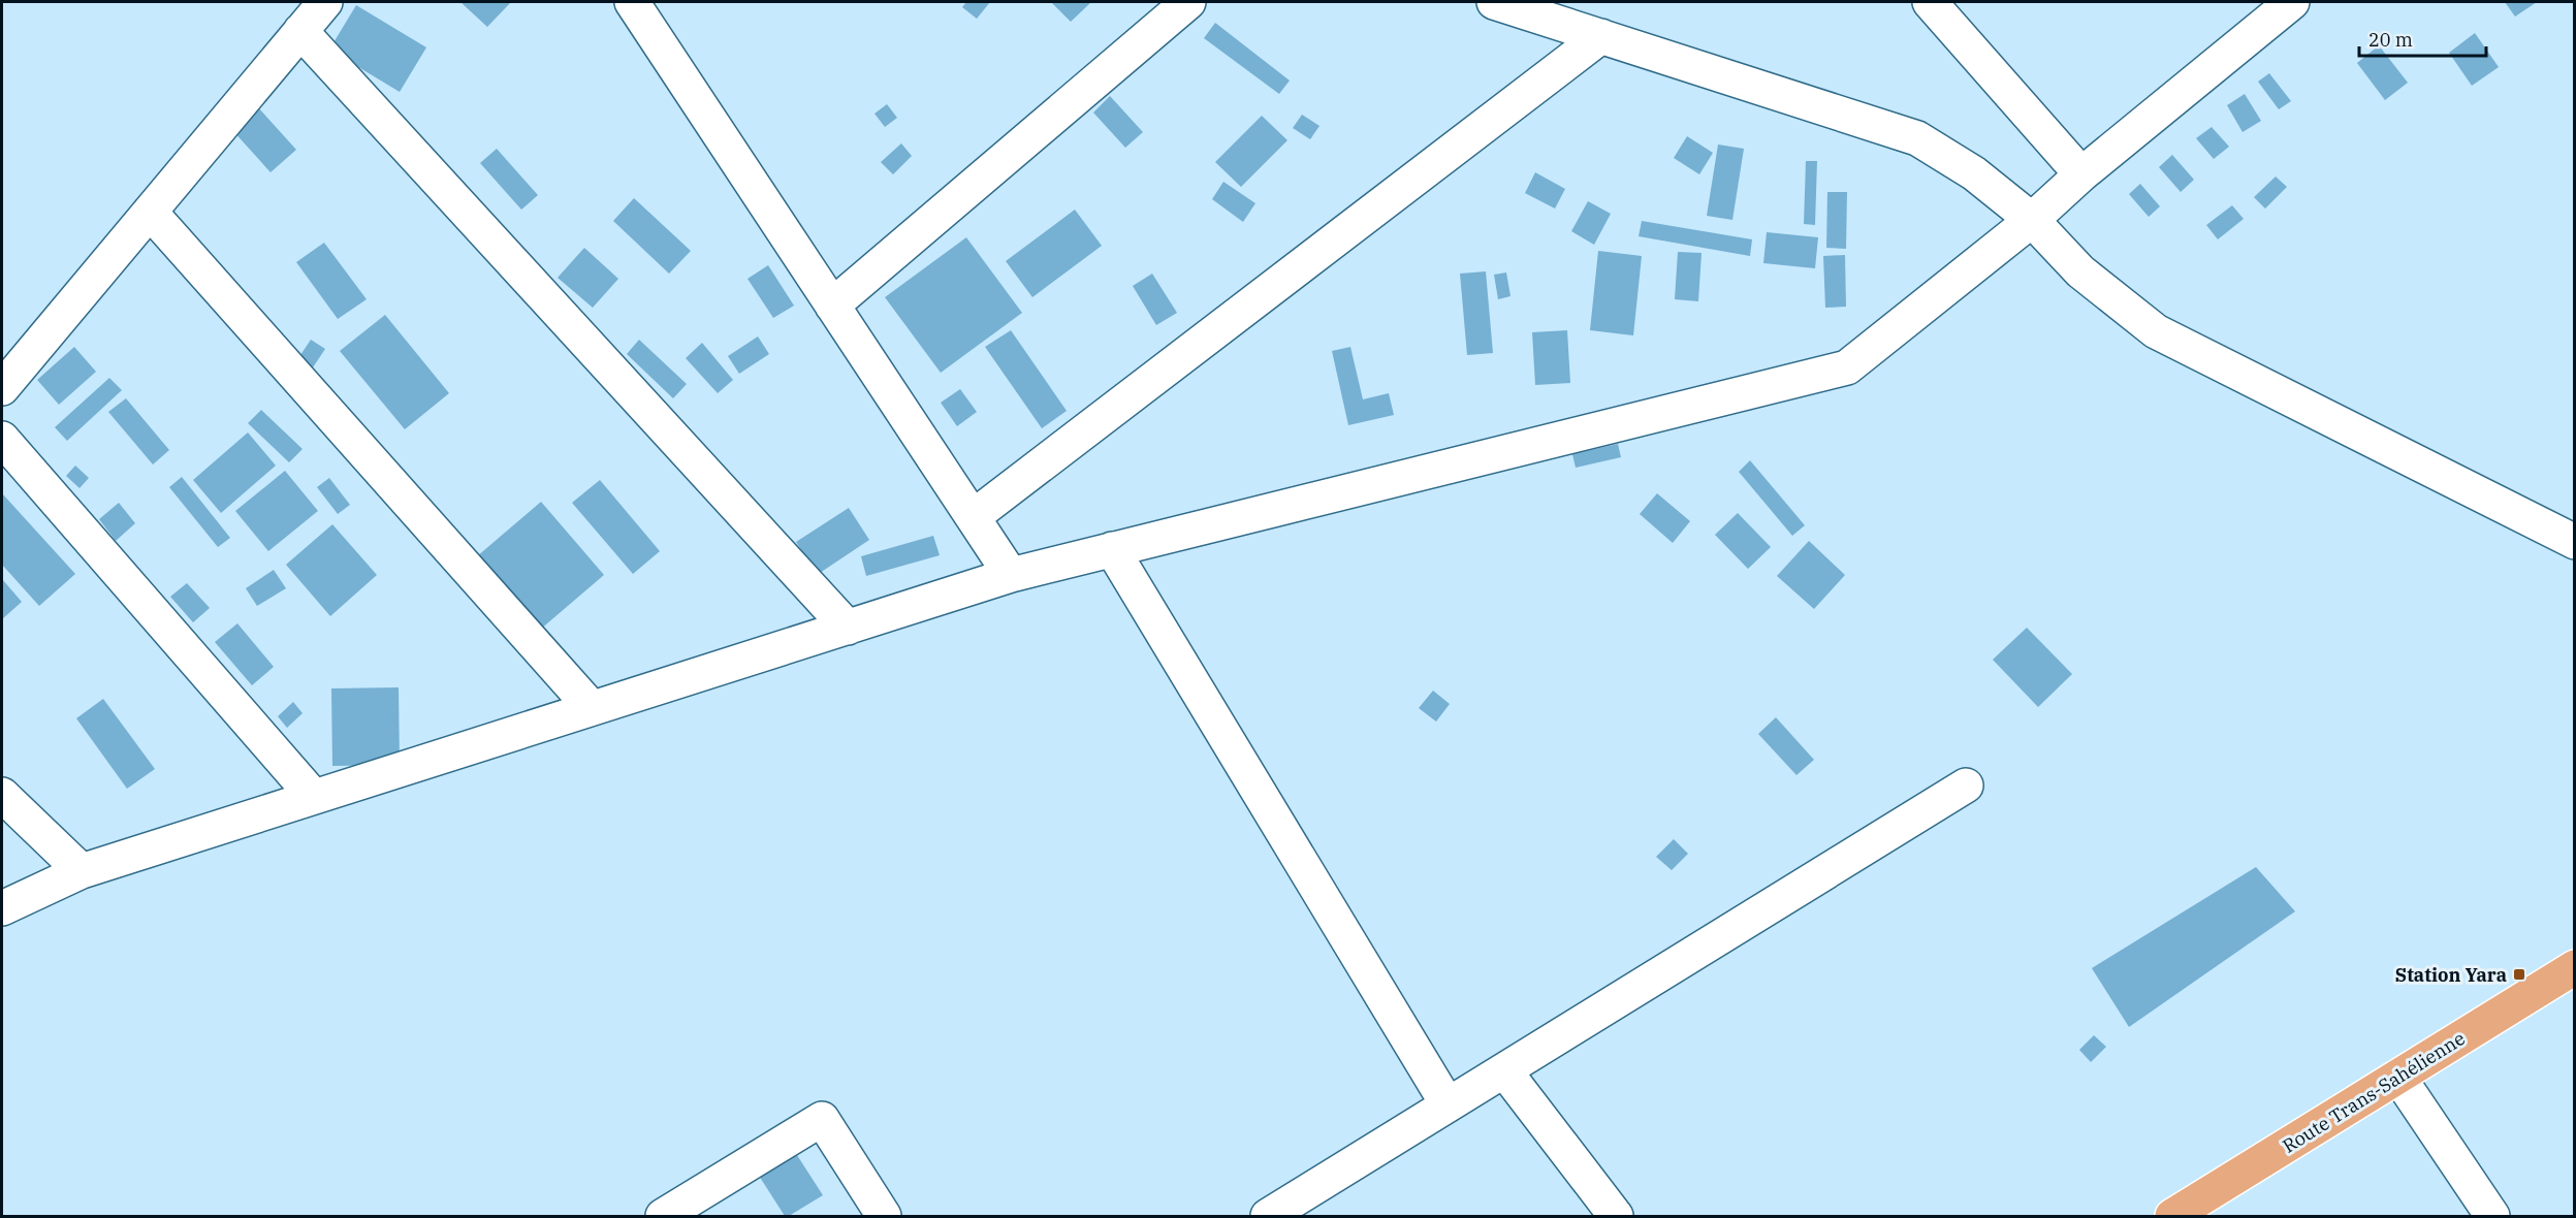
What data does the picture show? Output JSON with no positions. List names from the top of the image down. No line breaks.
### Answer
{"streets":{"highway":["Route Trans-Sahélienne"]},"places":{"transit":["Station Yara"]},"scale_bar":"20 m"}
